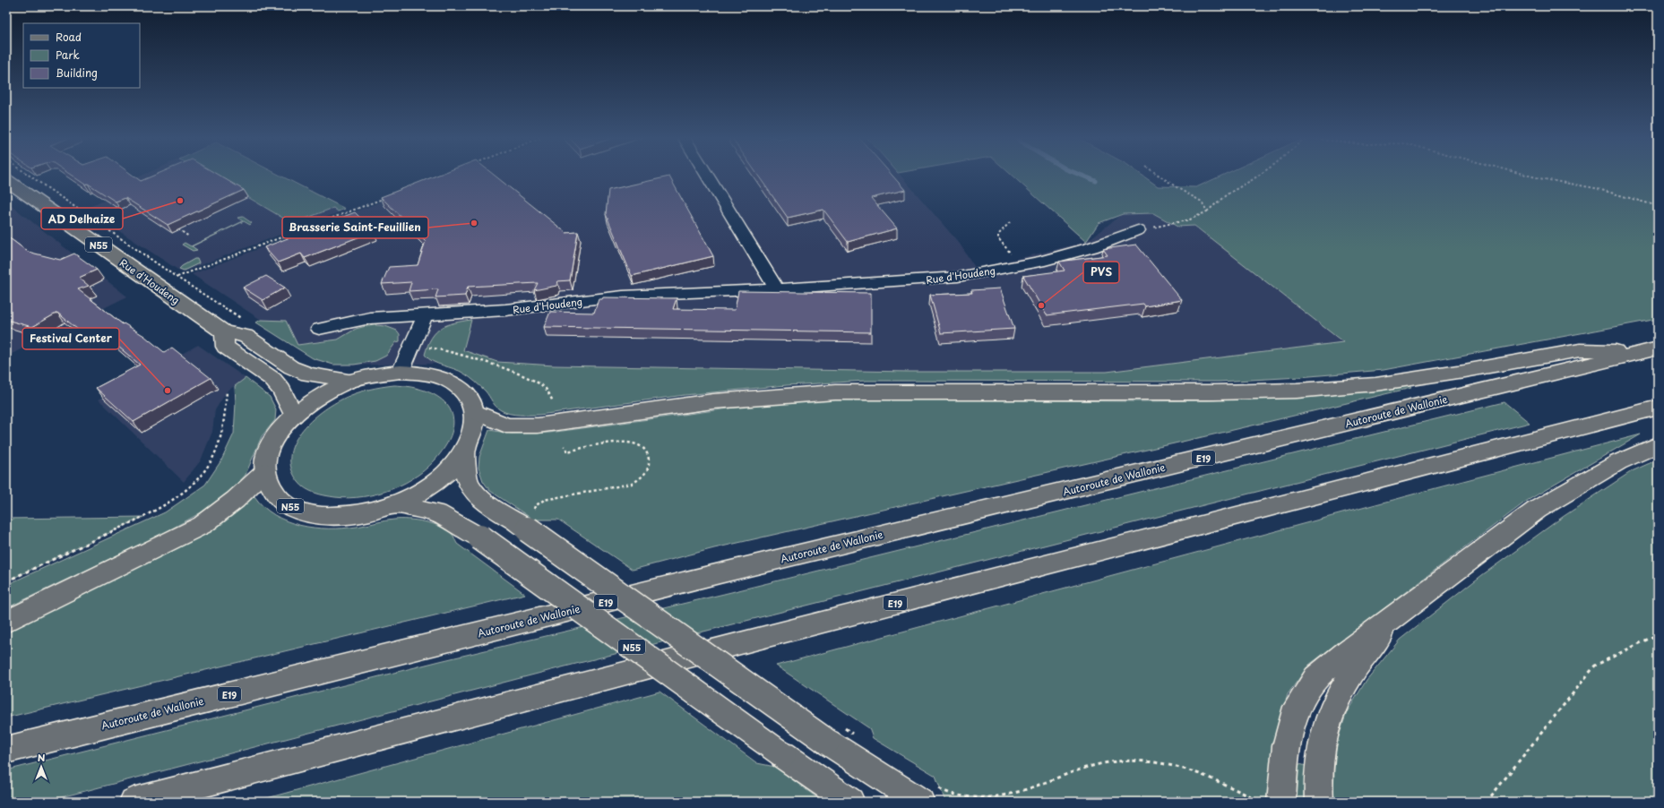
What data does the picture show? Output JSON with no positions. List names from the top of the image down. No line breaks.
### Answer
{"streets":{"main road":["N55","Rue d'Houdeng","Autoroute de Wallonie","E19"]},"crossings":[["N55","Rue d'Houdeng"]],"places":["AD Delhaize","Brasserie Saint-Feuillien","PVS","Festival Center"],"legend":["Road","Park","Building"],"north":"top"}
